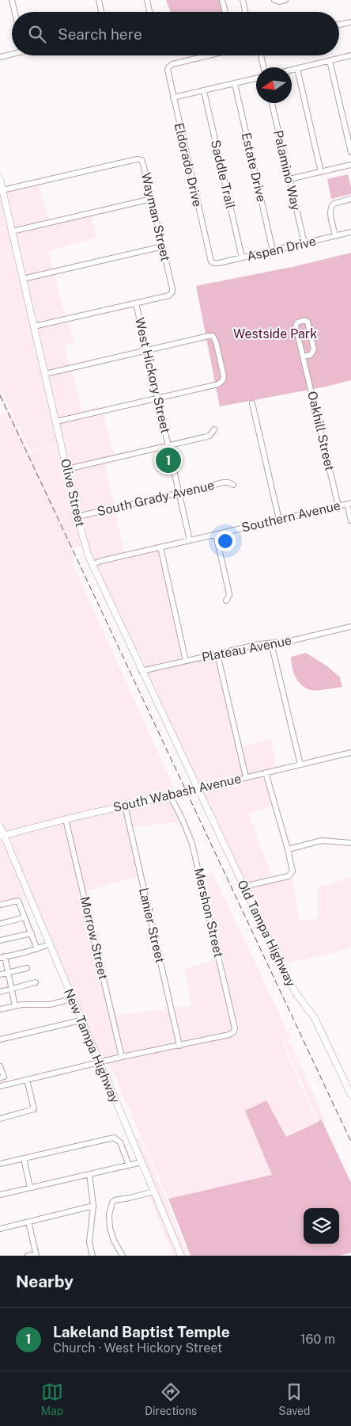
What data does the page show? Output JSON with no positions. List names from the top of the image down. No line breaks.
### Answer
{"streets":{"main road":["Olive Street","South Wabash Avenue","Old Tampa Highway","New Tampa Highway"],"street":["Eldorado Drive","Estate Drive","Palamino Way","Saddle Trail","Wayman Street","Aspen Drive","West Hickory Street","Oakhill Street","South Grady Avenue","Southern Avenue","Plateau Avenue","Mershon Street","Lanier Street","Morrow Street"]},"crossings":[["Eldorado Drive","Aspen Drive"],["Estate Drive","Aspen Drive"],["Palamino Way","Aspen Drive"],["Saddle Trail","Aspen Drive"],["Wayman Street","West Hickory Street"],["Wayman Street","Olive Street"],["West Hickory Street","South Grady Avenue"],["West Hickory Street","Southern Avenue"],["Oakhill Street","Southern Avenue"],["Olive Street","South Grady Avenue"],["Olive Street","Southern Avenue"],["Olive Street","Plateau Avenue"],["Olive Street","South Wabash Avenue"],["Olive Street","Old Tampa Highway"],["South Wabash Avenue","Mershon Street"],["South Wabash Avenue","Lanier Street"],["South Wabash Avenue","Old Tampa Highway"],["South Wabash Avenue","Morrow Street"],["South Wabash Avenue","New Tampa Highway"],["Mershon Street","Lanier Street"]],"parks":["Westside Park"],"north":"left","page":{"search":"Search here","pins":"1","heading":"Nearby","list":[{"mark":"1","name":"Lakeland Baptist Temple","note":"Church · West Hickory Street","value":"160 m"}],"nav":["Map","Directions","Saved"]}}
